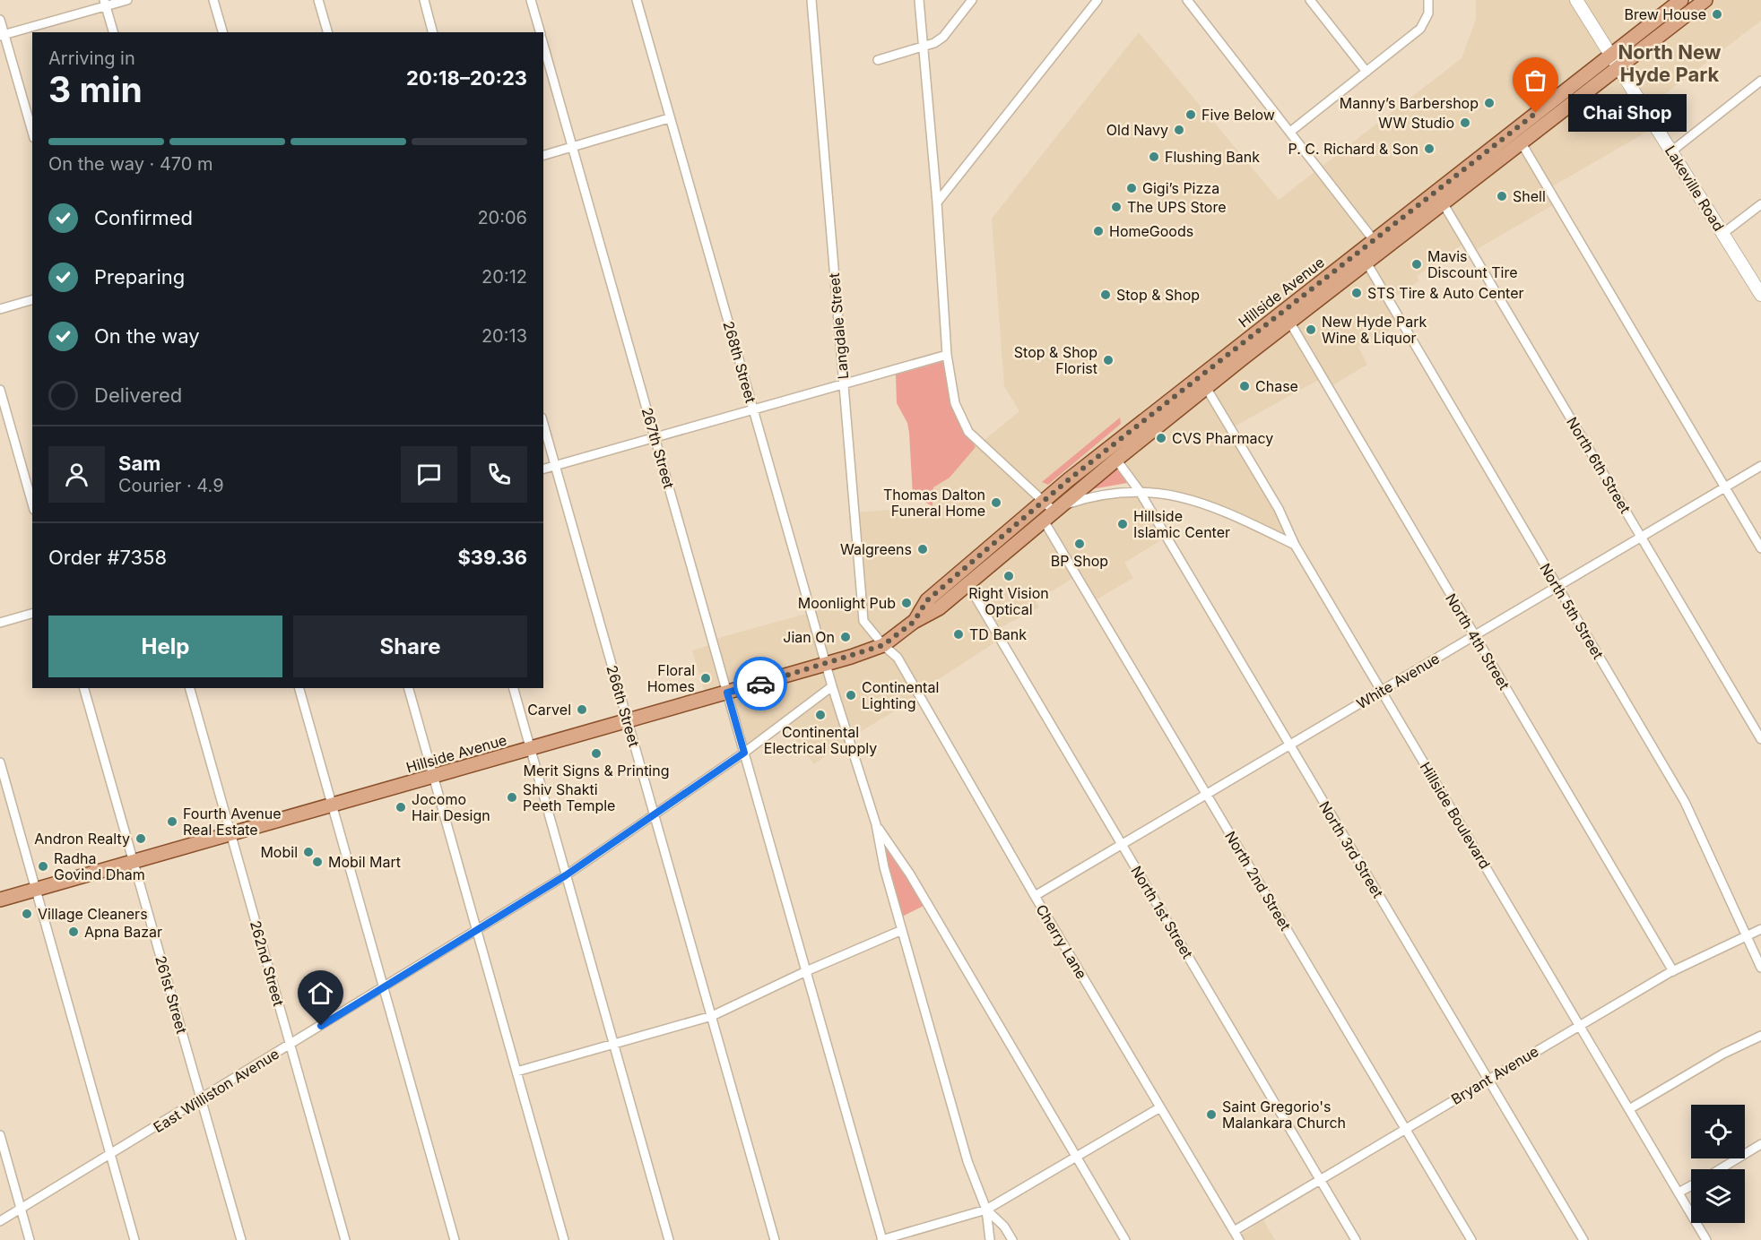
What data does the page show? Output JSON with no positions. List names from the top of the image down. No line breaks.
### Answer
{"streets":{"main road":["Lakeville Road","Hillside Avenue"],"street":["Langdale Street","268th Street","267th Street","North 6th Street","North 5th Street","North 4th Street","White Avenue","266th Street","Hillside Boulevard","North 3rd Street","North 2nd Street","North 1st Street","Cherry Lane","262nd Street","261st Street","Bryant Avenue","East Williston Avenue"]},"crossings":[["Lakeville Road","Hillside Avenue"],["Hillside Avenue","Langdale Street"],["Hillside Avenue","268th Street"],["Hillside Avenue","267th Street"],["Hillside Avenue","North 6th Street"],["Hillside Avenue","North 5th Street"],["Hillside Avenue","North 4th Street"],["Hillside Avenue","266th Street"],["Hillside Avenue","Hillside Boulevard"],["Hillside Avenue","North 3rd Street"],["Hillside Avenue","North 2nd Street"],["Hillside Avenue","North 1st Street"],["Hillside Avenue","Cherry Lane"],["Hillside Avenue","262nd Street"],["Hillside Avenue","261st Street"],["Langdale Street","Cherry Lane"],["268th Street","East Williston Avenue"],["267th Street","East Williston Avenue"],["North 6th Street","White Avenue"],["North 5th Street","White Avenue"],["North 5th Street","Bryant Avenue"],["North 4th Street","White Avenue"],["North 4th Street","Bryant Avenue"],["White Avenue","Hillside Boulevard"],["White Avenue","North 3rd Street"],["White Avenue","North 2nd Street"],["White Avenue","North 1st Street"],["White Avenue","Cherry Lane"],["266th Street","East Williston Avenue"],["Hillside Boulevard","Bryant Avenue"],["North 3rd Street","Bryant Avenue"],["North 2nd Street","Bryant Avenue"],["North 1st Street","Bryant Avenue"],["Cherry Lane","Bryant Avenue"],["262nd Street","East Williston Avenue"],["261st Street","East Williston Avenue"]],"districts":["North New Hyde Park"],"places":["Brew House","Manny’s Barbershop","Chai Shop","Five Below","WW Studio","Old Navy","P. C. Richard & Son","Flushing Bank","Gigi’s Pizza","Shell","The UPS Store","HomeGoods","Mavis Discount Tire","STS Tire & Auto Center","Stop & Shop","New Hyde Park Wine & Liquor","Stop & Shop Florist","Chase","CVS Pharmacy","Thomas Dalton Funeral Home","Hillside Islamic Center","BP Shop","Walgreens","Right Vision Optical","Moonlight Pub","TD Bank","Jian On","Floral Homes","Continental Lighting","Carvel","Continental Electrical Supply","Merit Signs & Printing","Shiv Shakti Peeth Temple","Jocomo Hair Design","Fourth Avenue Real Estate","Andron Realty","Mobil","Mobil Mart","Radha Govind Dham","Village Cleaners","Apna Bazar","Saint Gregorio's Malankara Church"],"page":{"heading":["3 min","Arriving in","20:18–20:23"],"panel":["Sam","Courier · 4.9","Order #7358","$39.36"],"bubble":"Chai Shop","bar":"On the way · 470 m","list":[["Confirmed","20:06"],["Preparing","20:12"],["On the way","20:13"],"Delivered"],"buttons":["Help","Share"]}}
